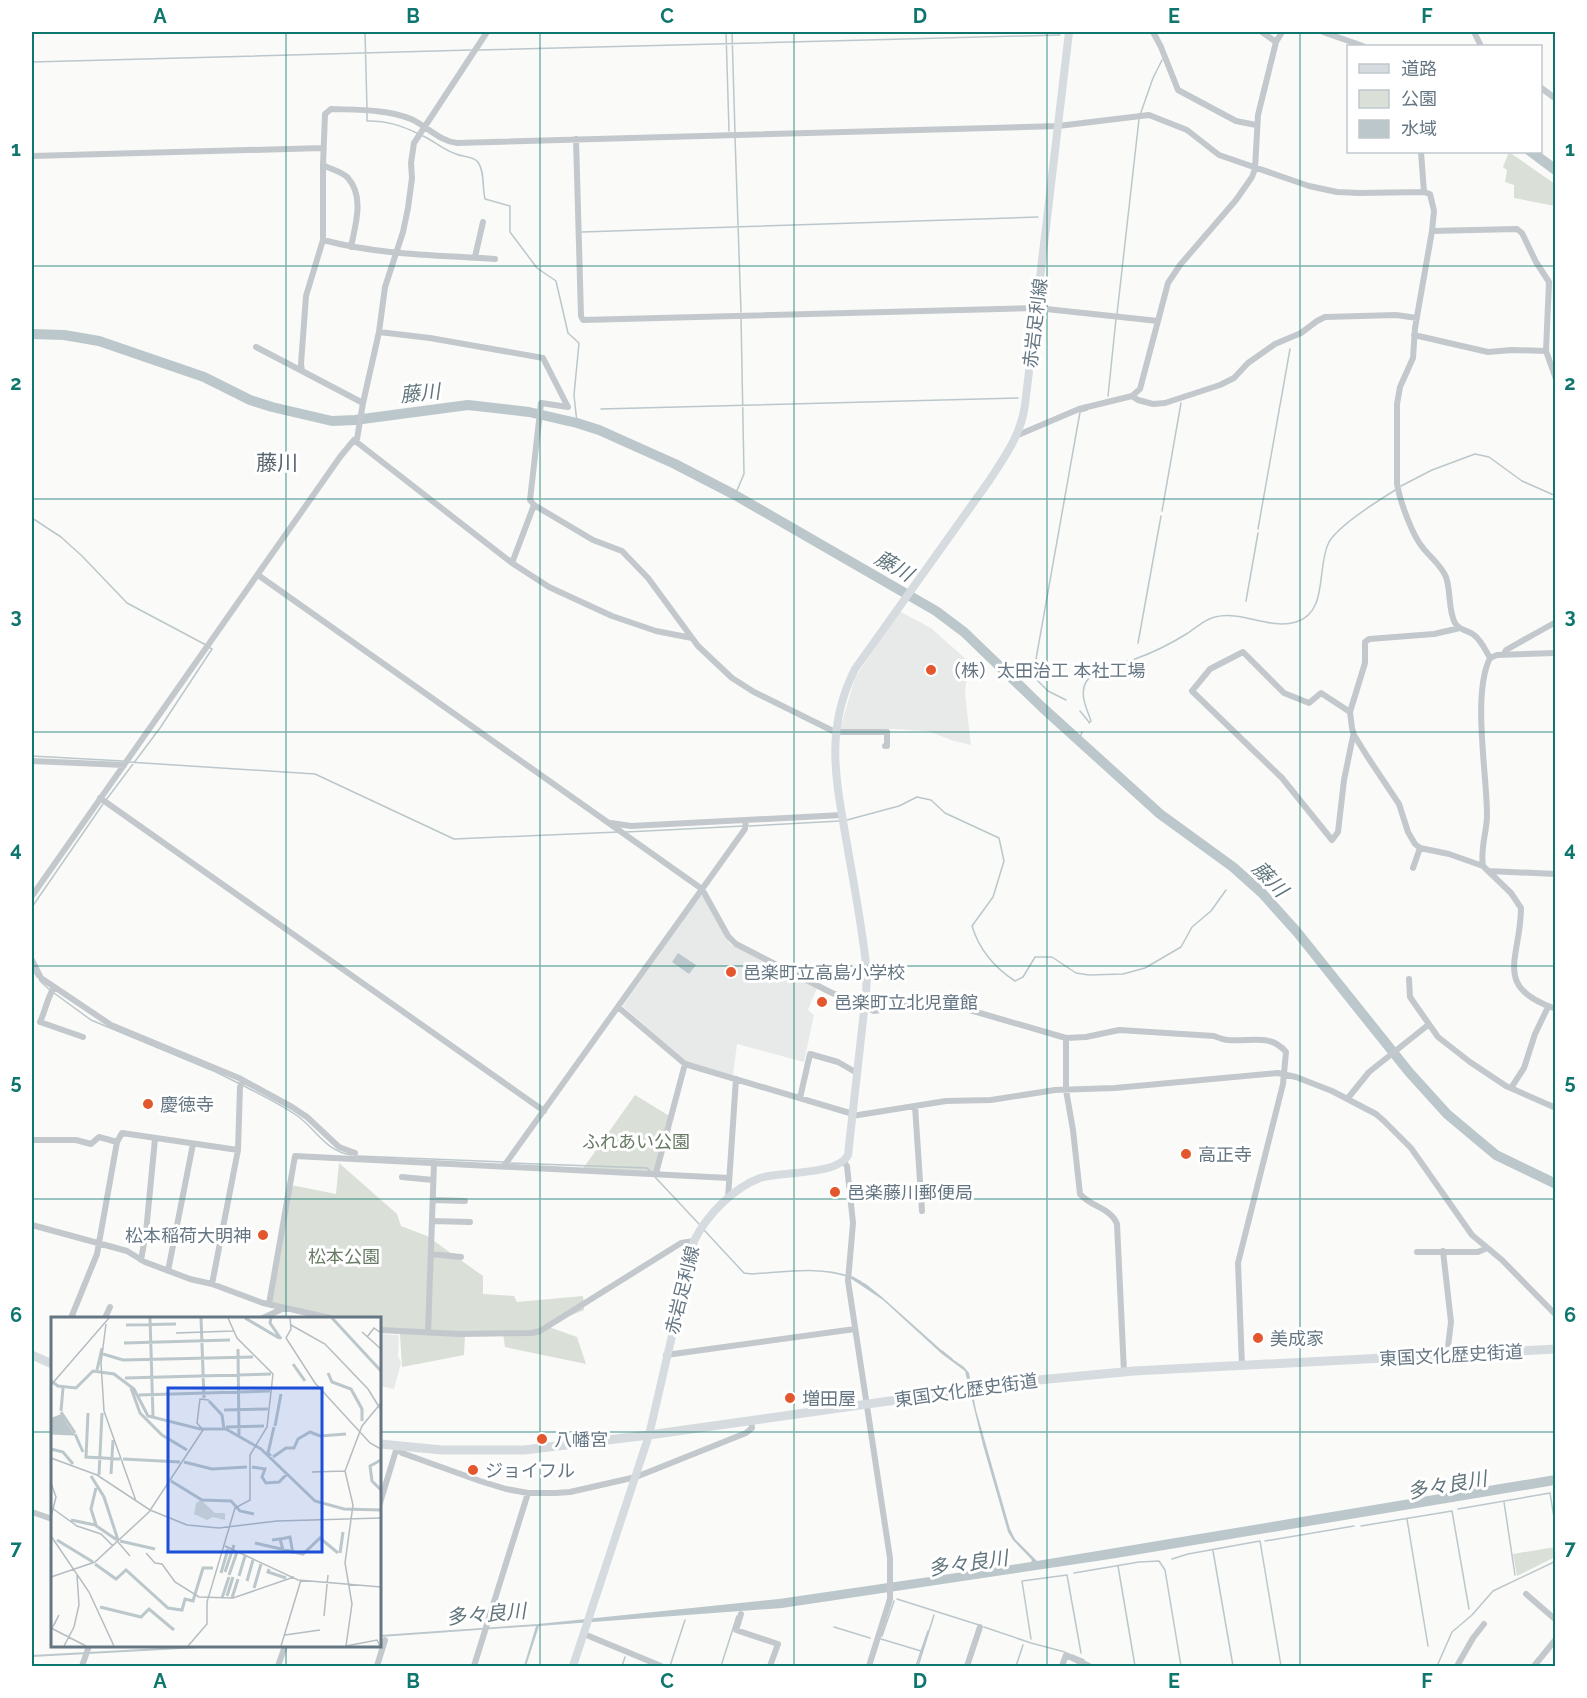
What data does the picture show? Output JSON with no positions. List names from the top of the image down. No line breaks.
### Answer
{"streets":{"highway":["東国文化歴史街道"],"main road":["赤岩足利線"]},"crossings":[["赤岩足利線","東国文化歴史街道"]],"districts":["藤川"],"water":["藤川","多々良川"],"parks":["ふれあい公園","松本公園"],"places":["（株）太田治工 本社工場","邑楽町立高島小学校","邑楽町立北児童館","慶徳寺","高正寺","邑楽藤川郵便局","松本稲荷大明神","美成家","増田屋","八幡宮","ジョイフル"],"legend":["道路","公園","水域"],"grid":{"columns":["A","B","C","D","E","F"],"rows":["1","2","3","4","5","6","7"]}}
